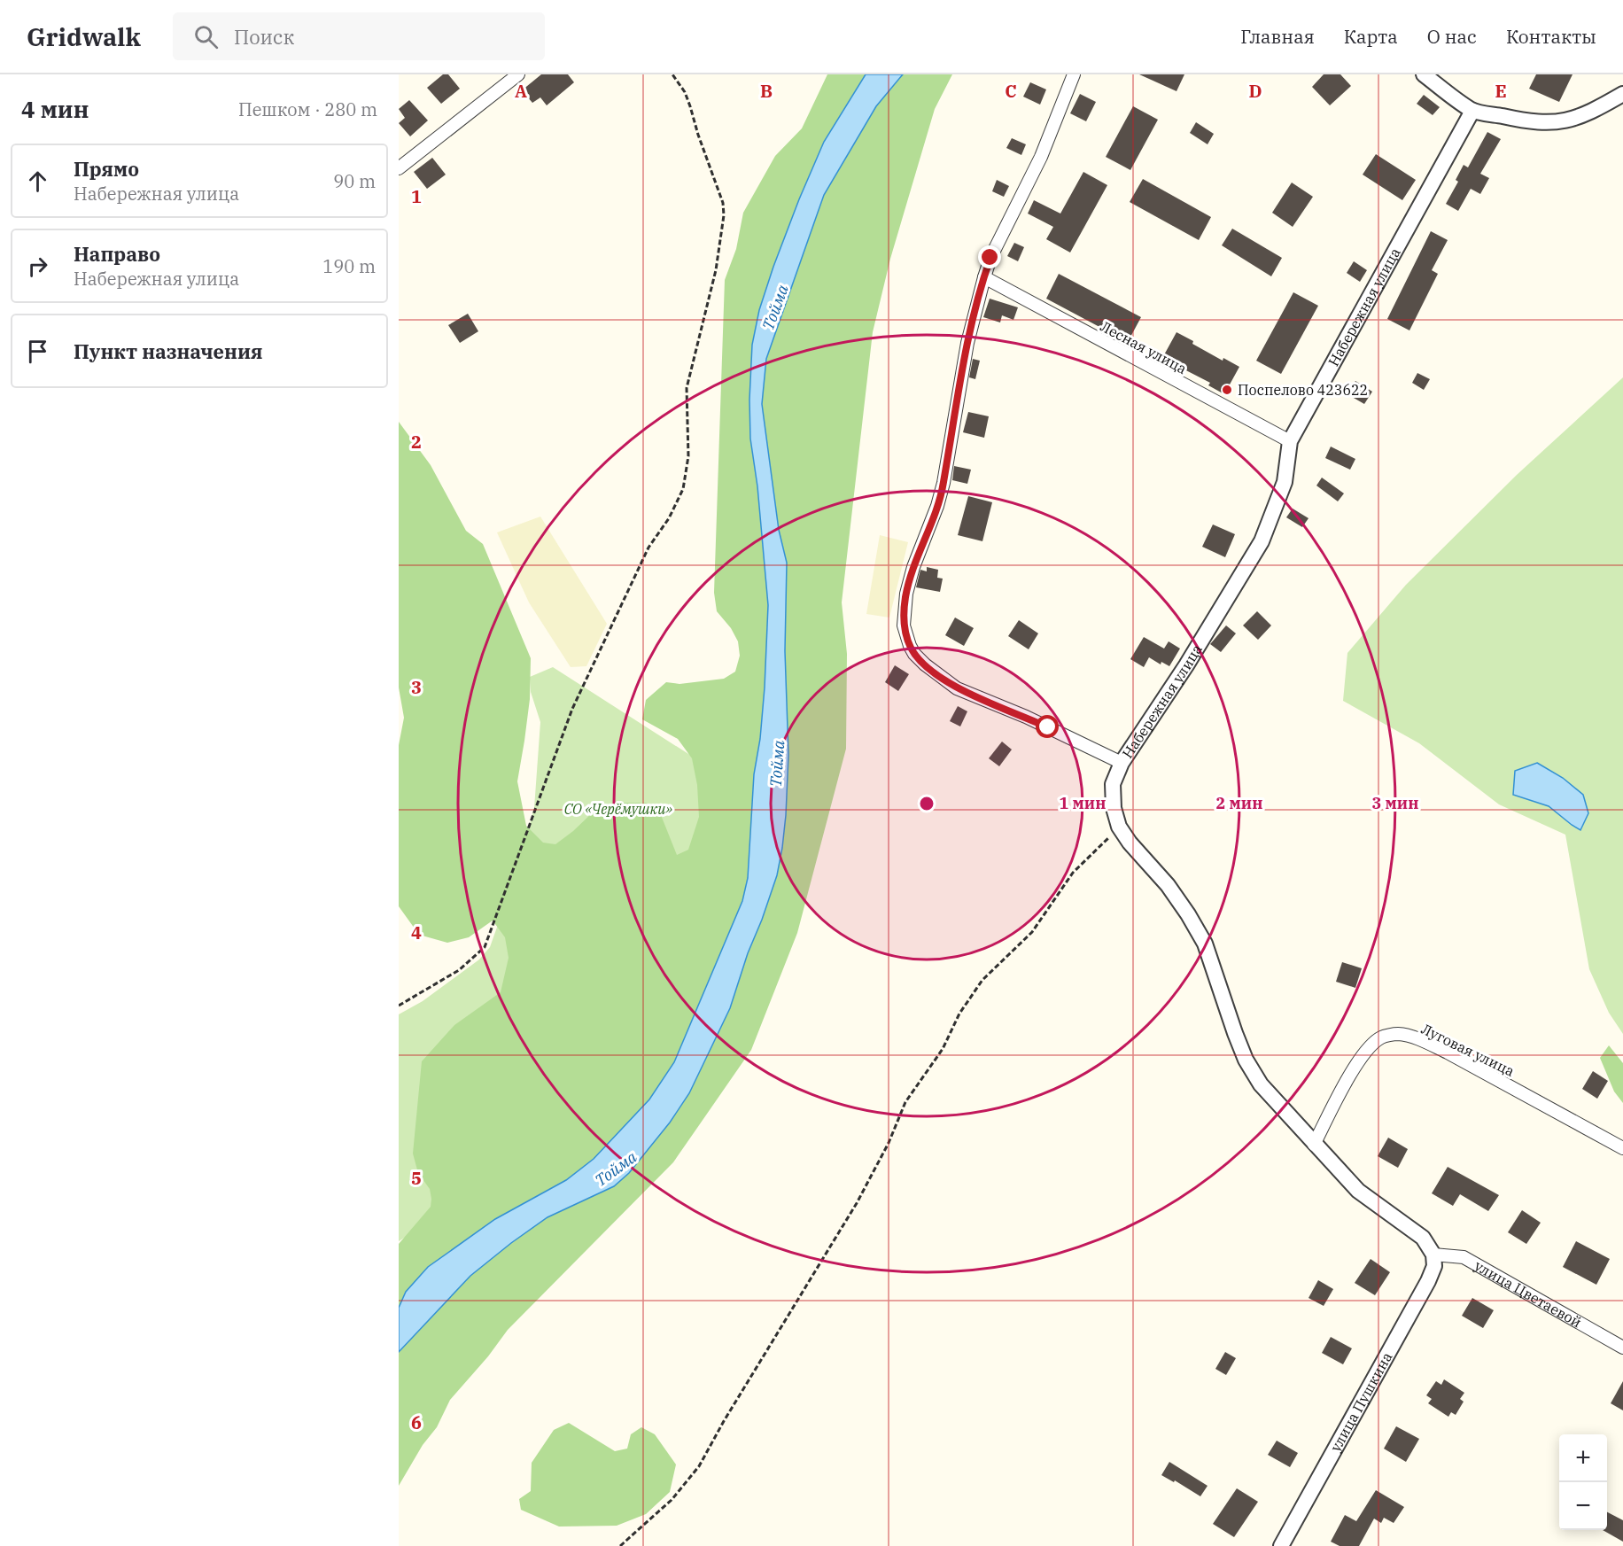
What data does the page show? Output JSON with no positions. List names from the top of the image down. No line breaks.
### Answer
{"streets":{"street":["Набережная улица","Лесная улица","Луговая улица","улица Цветаевой","улица Пушкина"]},"crossings":[["Набережная улица","Лесная улица"],["улица Цветаевой","улица Пушкина"]],"water":["Тойма"],"parks":["СО «Черёмушки»"],"places":["Поспелово 423622"],"page":{"header":"Gridwalk","search":"Поиск","nav":["Главная","Карта","О нас","Контакты"],"heading":["4 мин","Пешком · 280 m"],"list":[["Прямо","Набережная улица","90 m"],["Направо","Набережная улица","190 m"],"Пункт назначения"],"map_buttons":["+","−"]},"grid":{"columns":["A","B","C","D","E"],"rows":["1","2","3","4","5","6"]},"rings":["1 мин","2 мин","3 мин"]}
